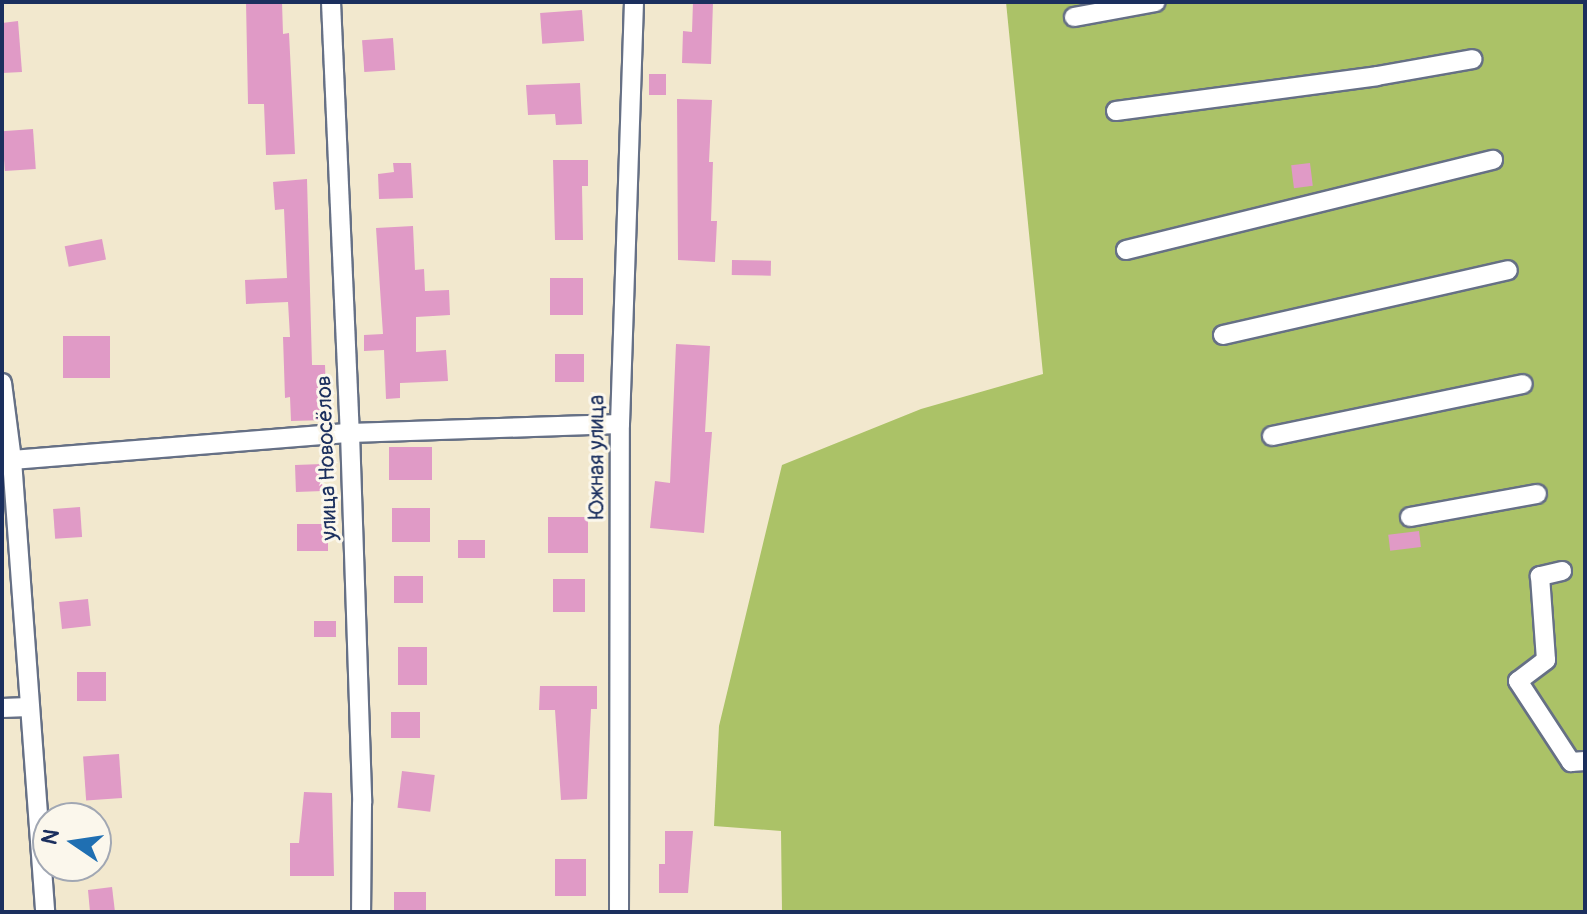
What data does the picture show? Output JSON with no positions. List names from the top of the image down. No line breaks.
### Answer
{"streets":{"street":["Южная улица","улица Новосёлов"]},"north":"left"}
